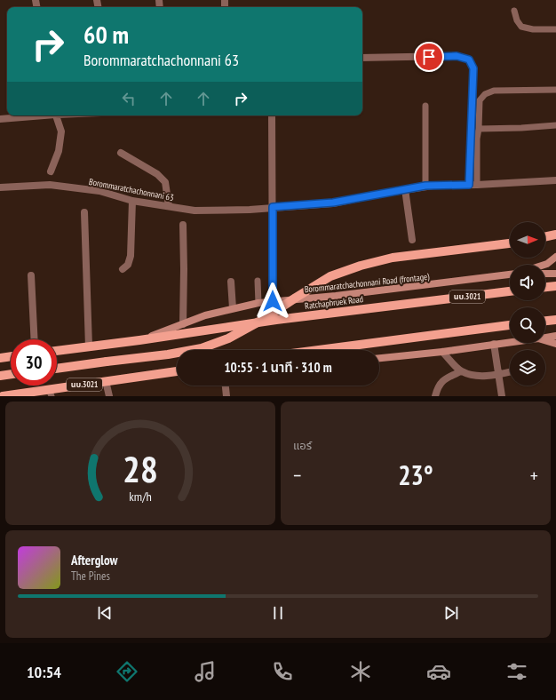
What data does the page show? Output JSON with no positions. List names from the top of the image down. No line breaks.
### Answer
{"streets":{"main road":["Borommaratchachonnani Road (frontage)","นบ.3021","Ratchaphruek Road"],"street":["Borommaratchachonnani 63"]},"crossings":[["Borommaratchachonnani Road (frontage)","Ratchaphruek Road"]],"north":"right","page":{"turn":["60 m","Borommaratchachonnani 63"],"limit":"30","trip":"10:55 · 1 นาที · 310 m","tile":"แอร์","heat":["−","23°","+"],"song":["Afterglow","The Pines"],"tabs":"10:54","gauge":["28","km/h"]}}
